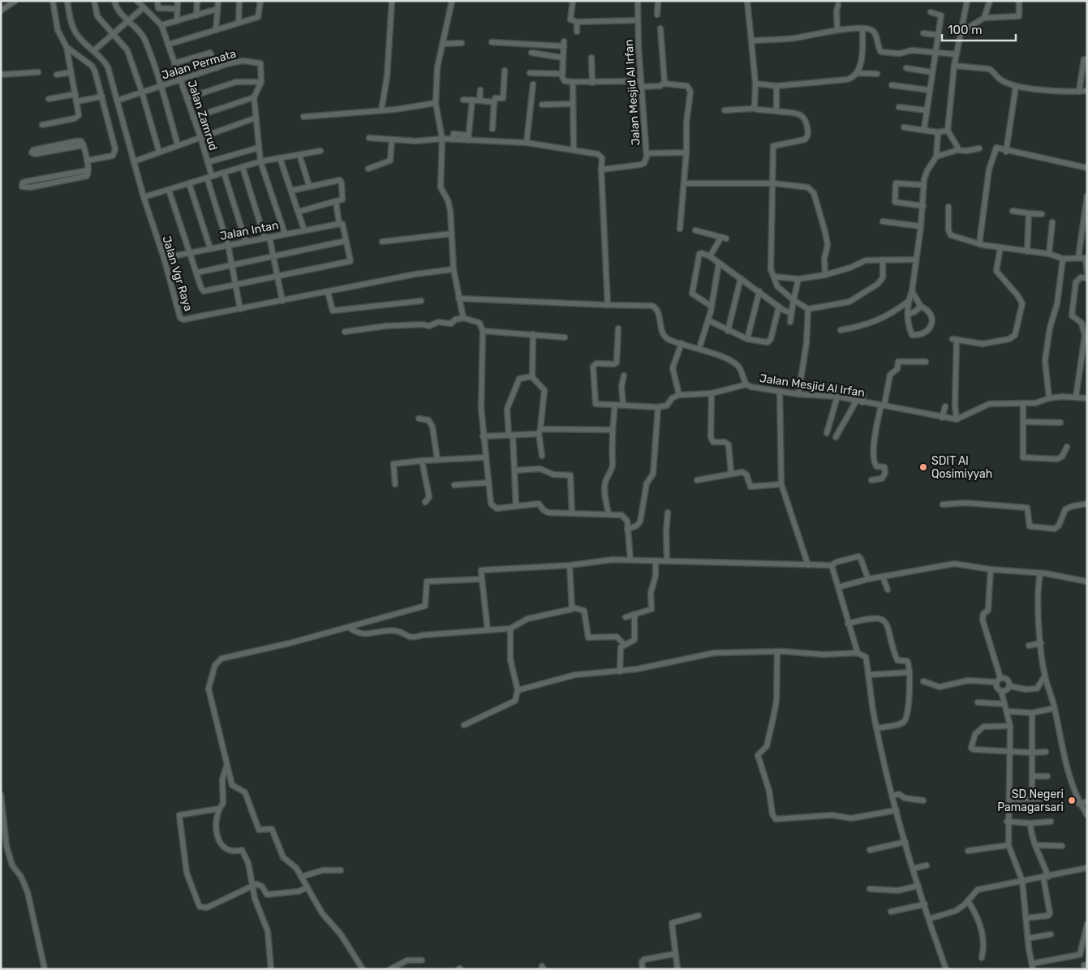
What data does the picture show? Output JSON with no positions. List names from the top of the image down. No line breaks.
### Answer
{"streets":{"street":["Jalan Permata","Jalan Mesjid Al Irfan","Jalan Zamrud","Jalan Intan","Jalan Vgr Raya"]},"crossings":[["Jalan Permata","Jalan Zamrud"],["Jalan Permata","Jalan Vgr Raya"],["Jalan Zamrud","Jalan Intan"],["Jalan Zamrud","Jalan Vgr Raya"],["Jalan Intan","Jalan Vgr Raya"]],"places":["SDIT Al Qosimiyyah","SD Negeri Pamagarsari"],"scale_bar":"100 m"}
